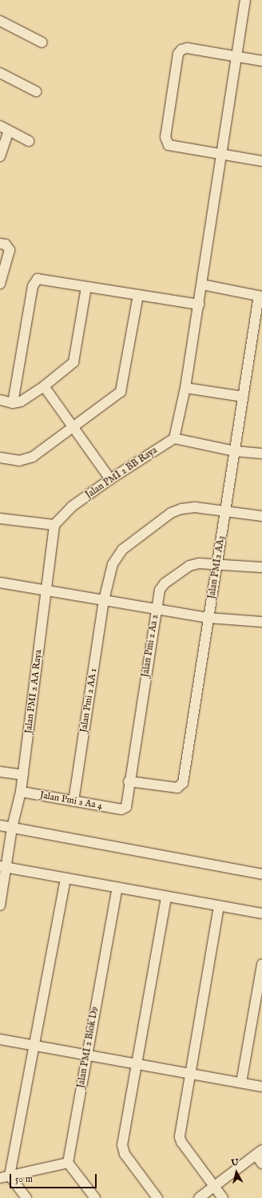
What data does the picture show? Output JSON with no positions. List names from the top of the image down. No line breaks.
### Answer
{"streets":{"street":["Jalan PMI 2 BB Raya","Jalan PMI2 AA3","Jalan Pmi 2 Aa 2","Jalan PMI 2 AA Raya","Jalan Pmi 2 AA 1","Jalan Pmi 2 Aa 4","Jalan PMI 2 Blok D9"]},"crossings":[["Jalan PMI2 AA3","Jalan Pmi 2 Aa 2"],["Jalan PMI2 AA3","Jalan Pmi 2 AA 1"],["Jalan Pmi 2 Aa 2","Jalan Pmi 2 Aa 4"],["Jalan PMI 2 AA Raya","Jalan Pmi 2 Aa 4"],["Jalan Pmi 2 AA 1","Jalan Pmi 2 Aa 4"]],"scale_bar":"50 m","north":"top"}
